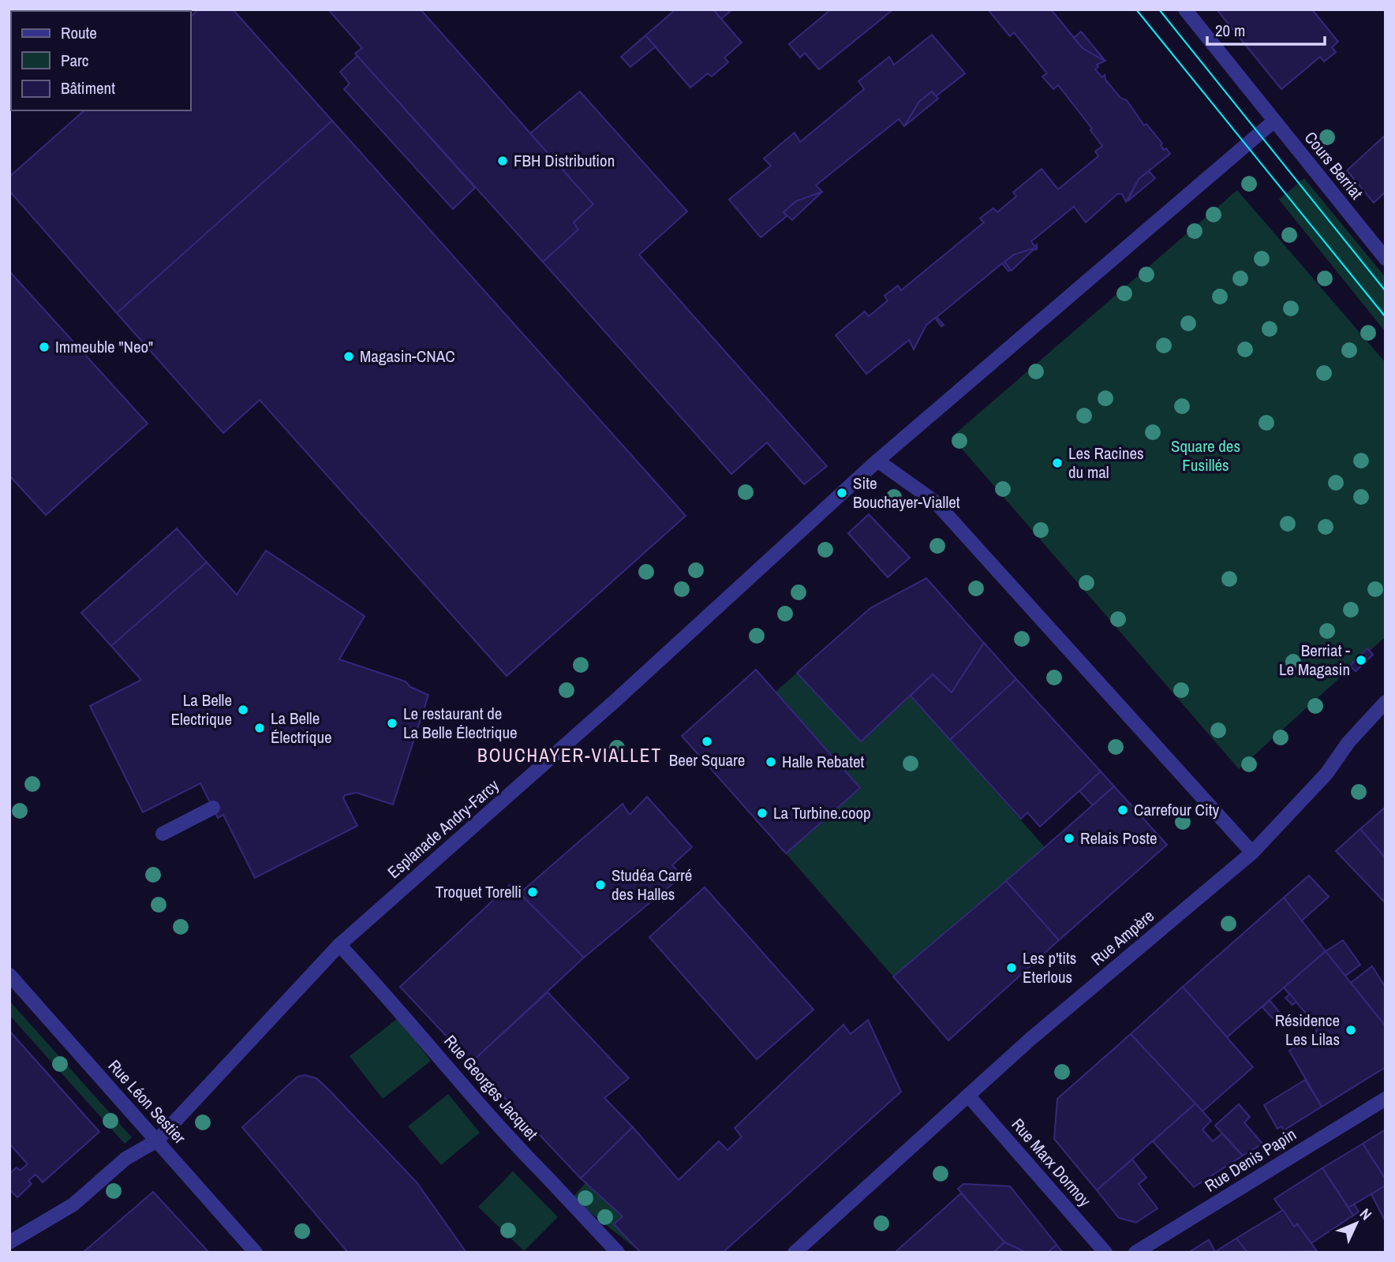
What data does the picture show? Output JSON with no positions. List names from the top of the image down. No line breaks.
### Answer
{"streets":{"street":["Cours Berriat","Esplanade Andry-Farcy","Rue Ampère","Rue Georges Jacquet","Rue Léon Sestier","Rue Denis Papin","Rue Marx Dormoy"]},"crossings":[["Esplanade Andry-Farcy","Rue Georges Jacquet"],["Esplanade Andry-Farcy","Rue Léon Sestier"],["Rue Ampère","Rue Marx Dormoy"]],"districts":["BOUCHAYER-VIALLET"],"parks":["Square des Fusillés"],"places":["FBH Distribution","Immeuble \"Neo\"","Magasin-CNAC","Les Racines du mal","Site Bouchayer-Viallet","Berriat - Le Magasin","La Belle Electrique","Le restaurant de La Belle Électrique","La Belle Électrique","Beer Square","Halle Rebatet","Carrefour City","La Turbine.coop","Relais Poste","Studéa Carré des Halles","Troquet Torelli","Les p'tits Eterlous","Résidence Les Lilas"],"legend":["Route","Parc","Bâtiment"],"scale_bar":"20 m","north":"top right"}
